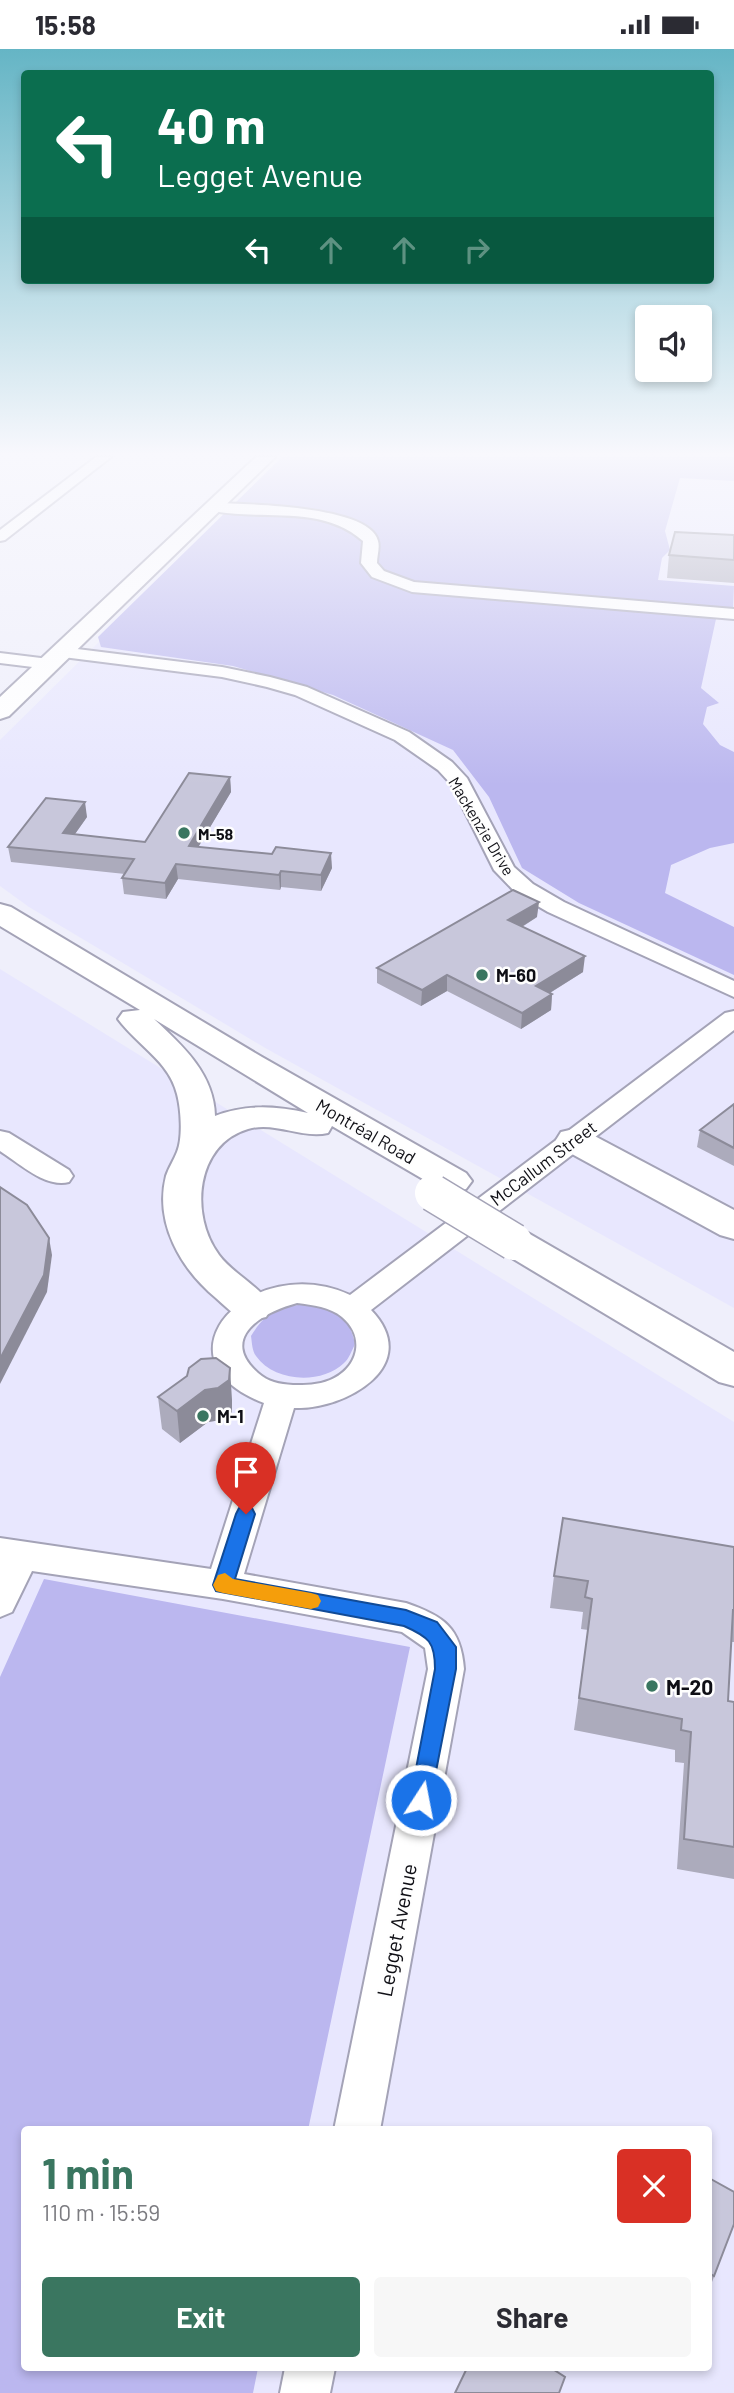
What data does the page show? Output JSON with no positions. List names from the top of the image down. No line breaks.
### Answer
{"streets":{"main road":["Montréal Road"],"street":["Mackenzie Drive","McCallum Street","Legget Avenue"]},"places":["M-58","M-60","M-1","M-20"],"page":{"status":"15:58","turn":["40 m","Legget Avenue"],"heading":["1 min","110 m · 15:59"],"buttons":["Exit","Share"]}}
